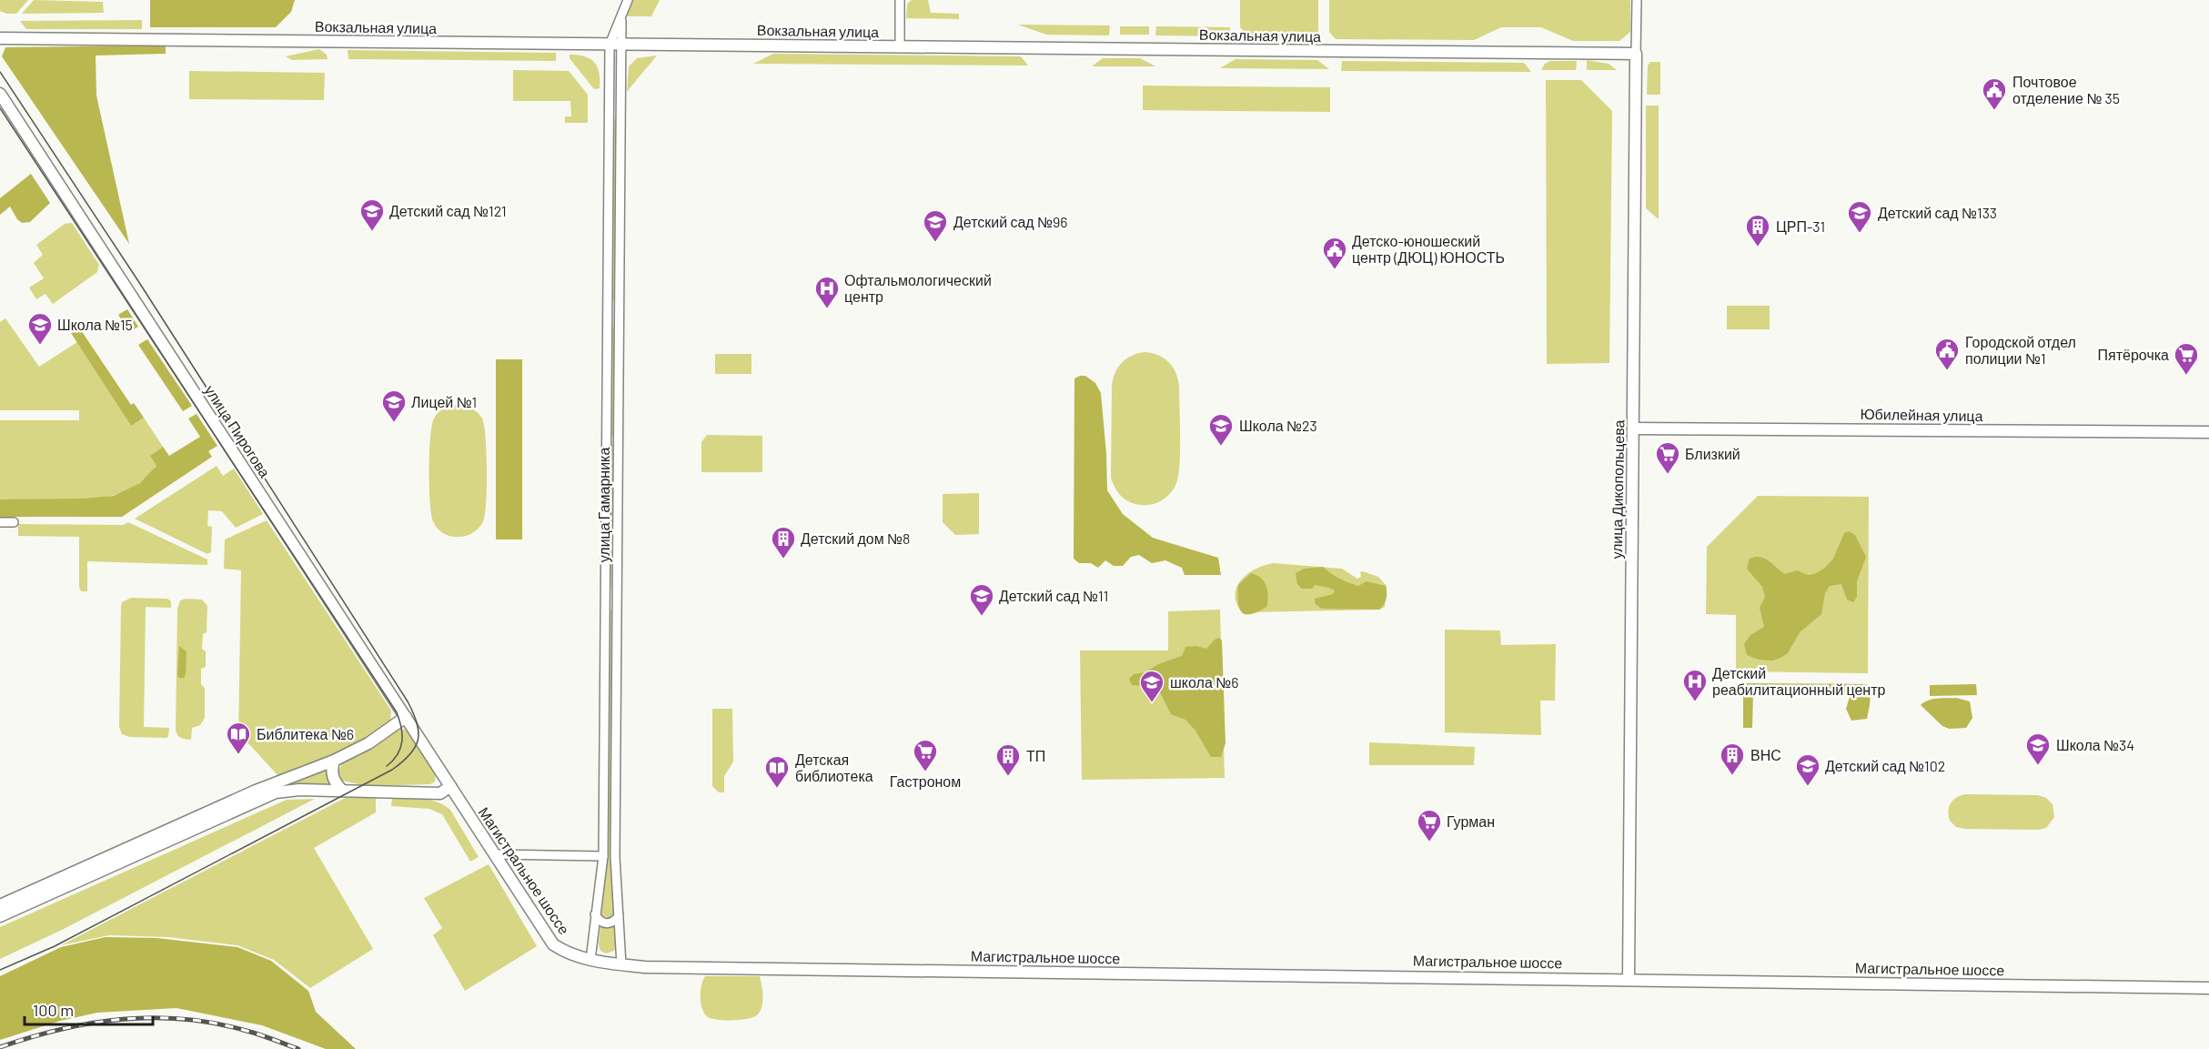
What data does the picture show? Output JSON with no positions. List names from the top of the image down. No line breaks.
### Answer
{"streets":{"main road":["Вокзальная улица","Юбилейная улица","улица Пирогова","улица Дикопольцева","Магистральное шоссе"],"street":["улица Гамарника"]},"crossings":[["Вокзальная улица","улица Дикопольцева"],["Вокзальная улица","улица Гамарника"],["Юбилейная улица","улица Дикопольцева"],["улица Пирогова","Магистральное шоссе"],["улица Дикопольцева","Магистральное шоссе"],["улица Гамарника","Магистральное шоссе"]],"places":{"public building":["Почтовое отделение № 35","Детско-юношеский центр (ДЮЦ) ЮНОСТЬ","Городской отдел полиции №1"],"school or university":["Детский сад №121","Детский сад №133","Детский сад №96","Школа №15","Лицей №1","Школа №23","Детский сад №11","школа №6","Школа №34","Детский сад №102"],"building":["ЦРП-31","Детский дом №8","ВНС","ТП"],"hospital":["Офтальмологический центр","Детский реабилитационный центр"],"supermarket":["Пятёрочка","Близкий","Гастроном","Гурман"],"library":["Библитека №6","Детская библиотека"]},"scale_bar":"100 m"}
